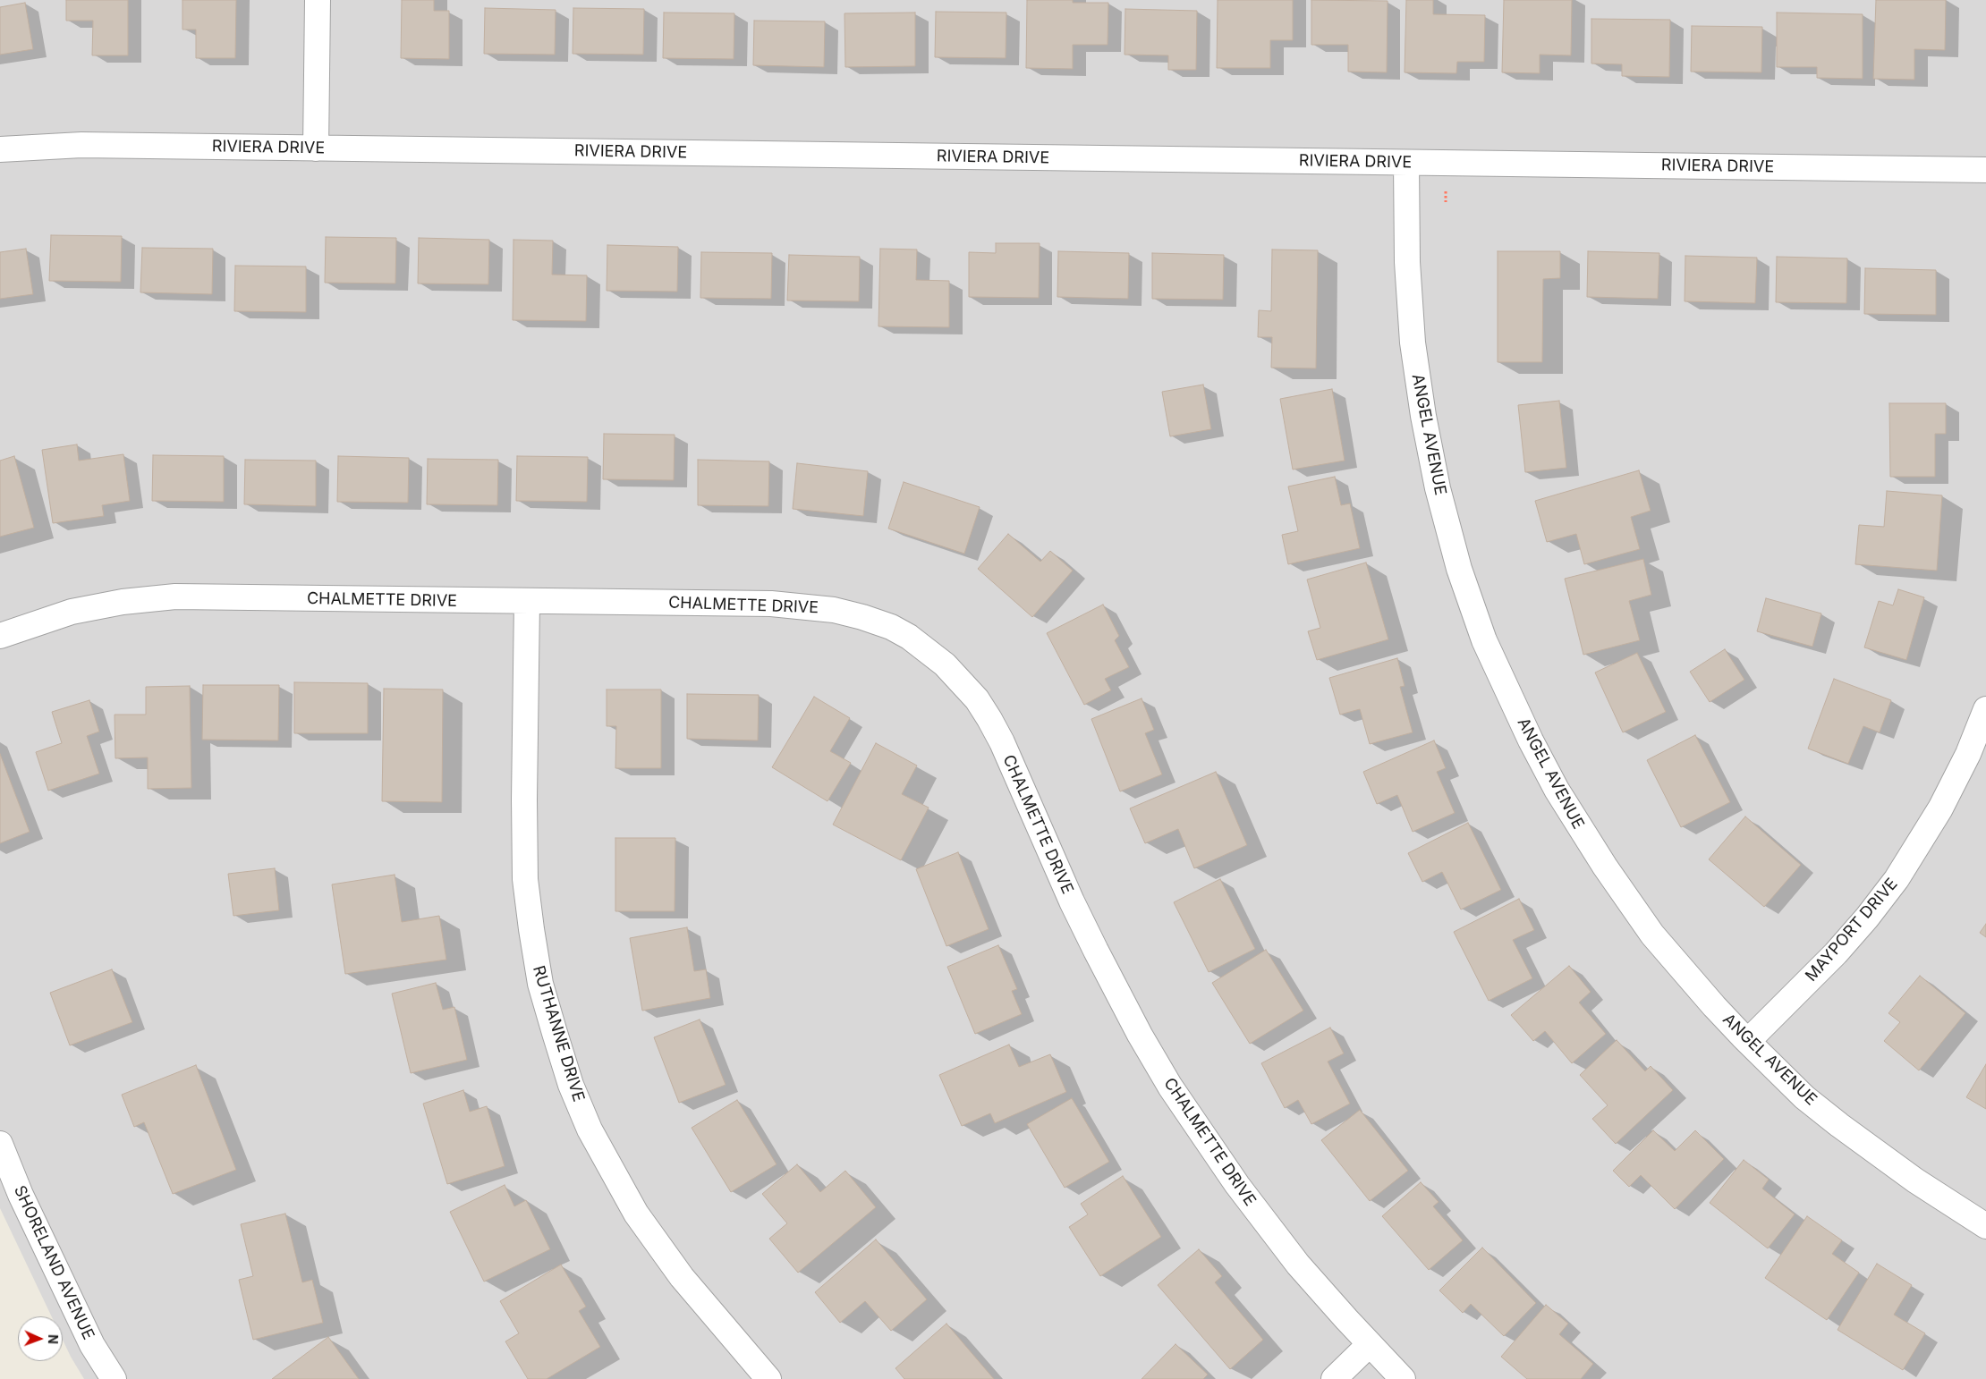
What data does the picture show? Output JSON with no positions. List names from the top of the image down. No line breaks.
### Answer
{"streets":{"street":["RIVIERA DRIVE","ANGEL AVENUE","CHALMETTE DRIVE","MAYPORT DRIVE","RUTHANNE DRIVE","SHORELAND AVENUE"]},"crossings":[["RIVIERA DRIVE","ANGEL AVENUE"],["ANGEL AVENUE","MAYPORT DRIVE"],["CHALMETTE DRIVE","RUTHANNE DRIVE"]],"north":"right"}
